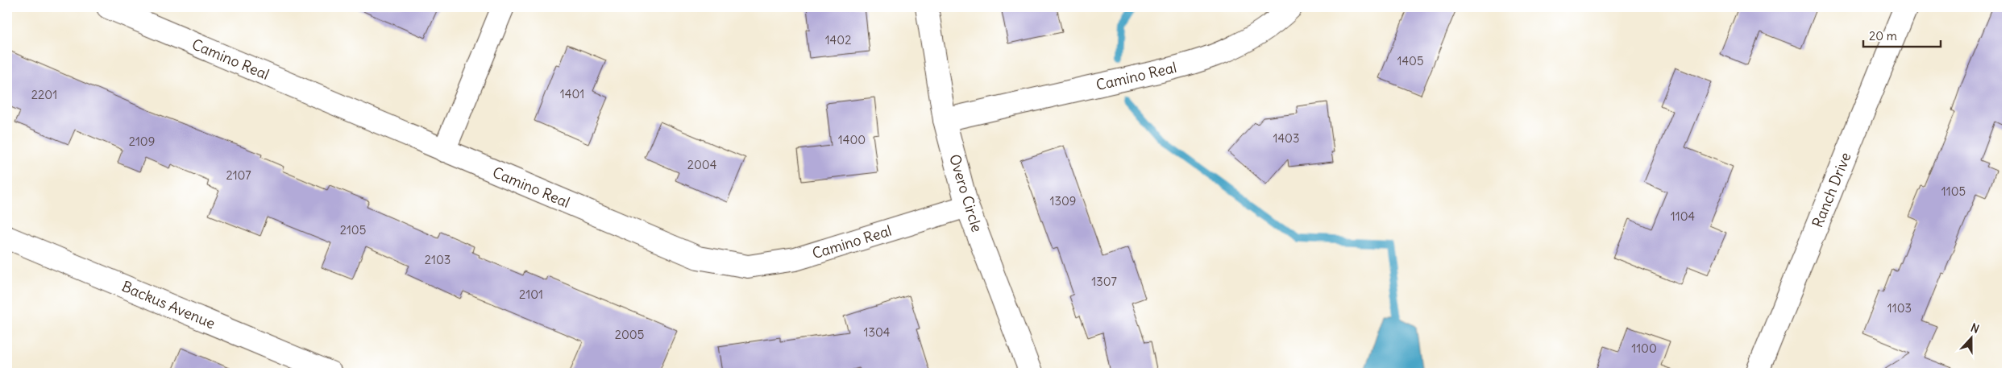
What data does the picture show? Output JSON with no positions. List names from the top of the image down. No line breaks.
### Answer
{"streets":{"street":["Camino Real","Ranch Drive","Overo Circle","Backus Avenue"]},"crossings":[["Camino Real","Overo Circle"]],"house_numbers":["1402","1405","1401","2201","1403","1400","2109","2004","2107","1105","1309","1104","2105","2103","1307","2101","1103","1304","2005","1100"],"scale_bar":"20 m","north":"top"}
